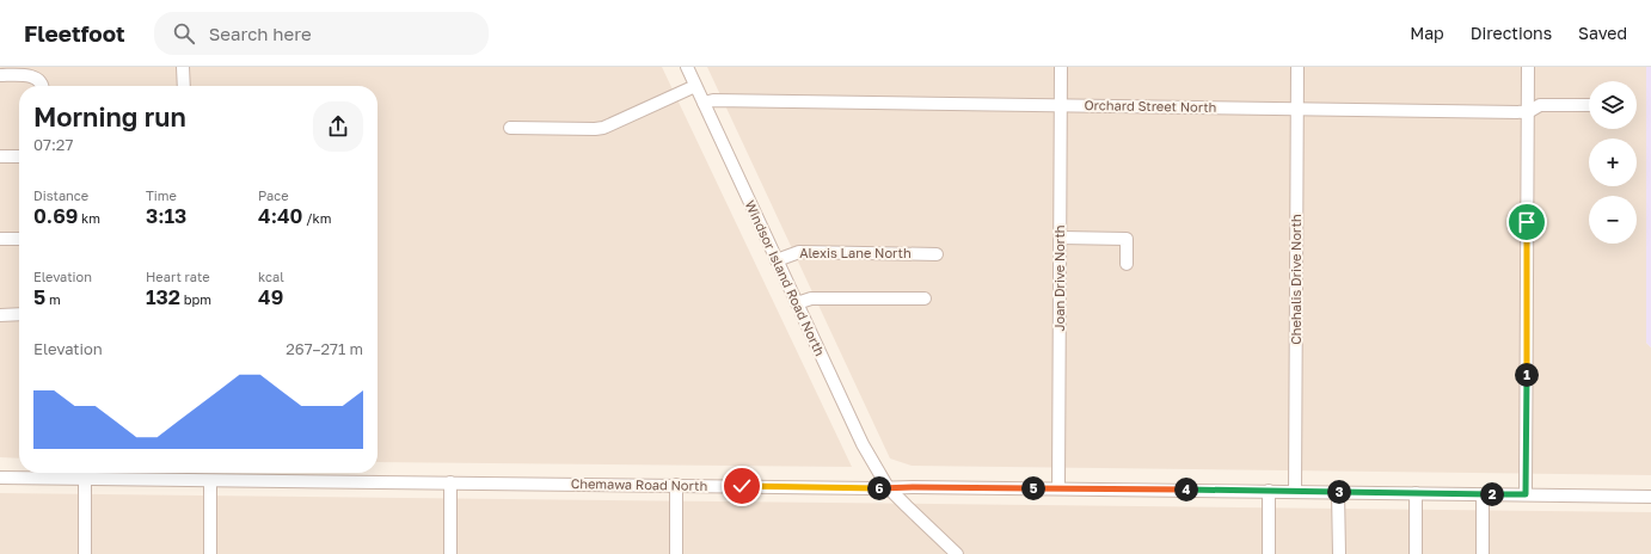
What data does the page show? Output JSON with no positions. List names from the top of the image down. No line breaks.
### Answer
{"streets":{"street":["Orchard Street North","Alexis Lane North","Windsor Island Road North","Joan Drive North","Chehalis Drive North","Chemawa Road North"]},"crossings":[["Orchard Street North","Windsor Island Road North"],["Orchard Street North","Joan Drive North"],["Orchard Street North","Chehalis Drive North"],["Alexis Lane North","Windsor Island Road North"],["Windsor Island Road North","Chemawa Road North"],["Joan Drive North","Chemawa Road North"],["Chehalis Drive North","Chemawa Road North"]],"page":{"header":"Fleetfoot","search":"Search here","nav":["Map","Directions","Saved"],"map_buttons":["+","−"],"heading":["Morning run","07:27"],"stats":[["Distance","0.69 km"],["Time","3:13"],["Pace","4:40 /km"],["Elevation","5 m"],["Heart rate","132 bpm"],["kcal","49"]],"chart":["Elevation","267–271 m"],"pins":["1","5","6","4","3","2"]}}
